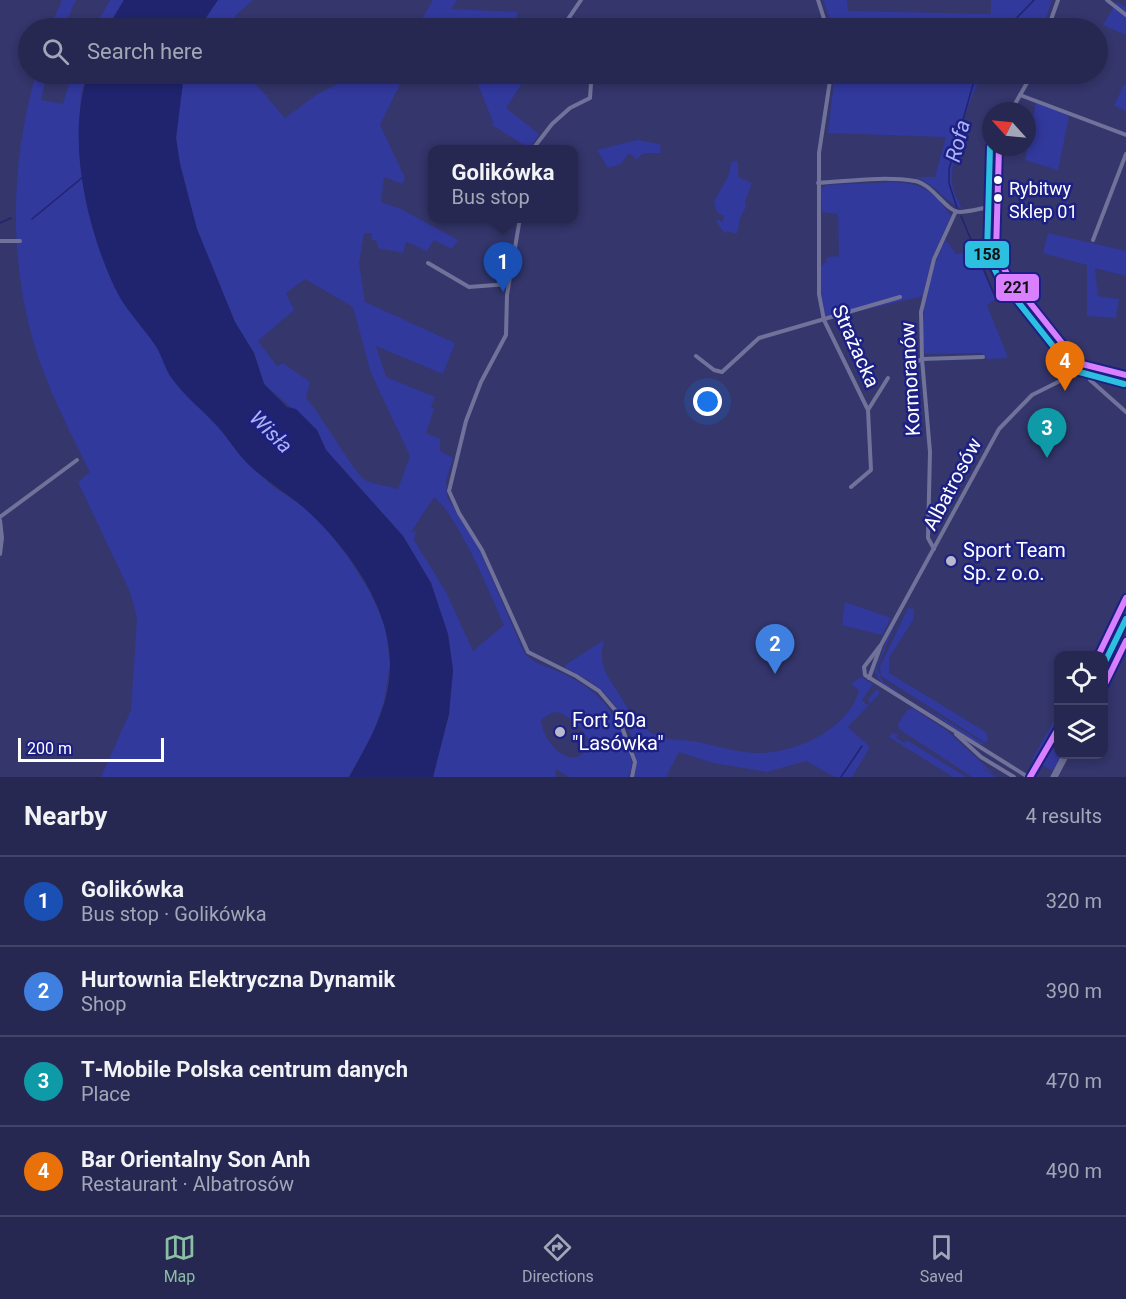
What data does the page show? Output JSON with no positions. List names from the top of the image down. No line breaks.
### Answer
{"streets":{"street":["Strażacka","Kormoranów","Albatrosów"]},"crossings":[["Kormoranów","Albatrosów"]],"water":["Rofa","Wisła"],"places":["Rybitwy Sklep 01","Sport Team Sp. z o.o.","Fort 50a \"Lasówka\""],"lines":["transit line 221","transit line 158"],"scale_bar":"200 m","north":"top left","page":{"search":"Search here","popup":["Golikówka","Bus stop"],"pins":["1","4","3","2"],"scale":"200 m","heading":["Nearby","4 results"],"list":[{"mark":"1","name":"Golikówka","note":"Bus stop · Golikówka","value":"320 m"},{"mark":"2","name":"Hurtownia Elektryczna Dynamik","note":"Shop","value":"390 m"},{"mark":"3","name":"T‑Mobile Polska centrum danych","note":"Place","value":"470 m"},{"mark":"4","name":"Bar Orientalny Son Anh","note":"Restaurant · Albatrosów","value":"490 m"}],"nav":["Map","Directions","Saved"]}}
